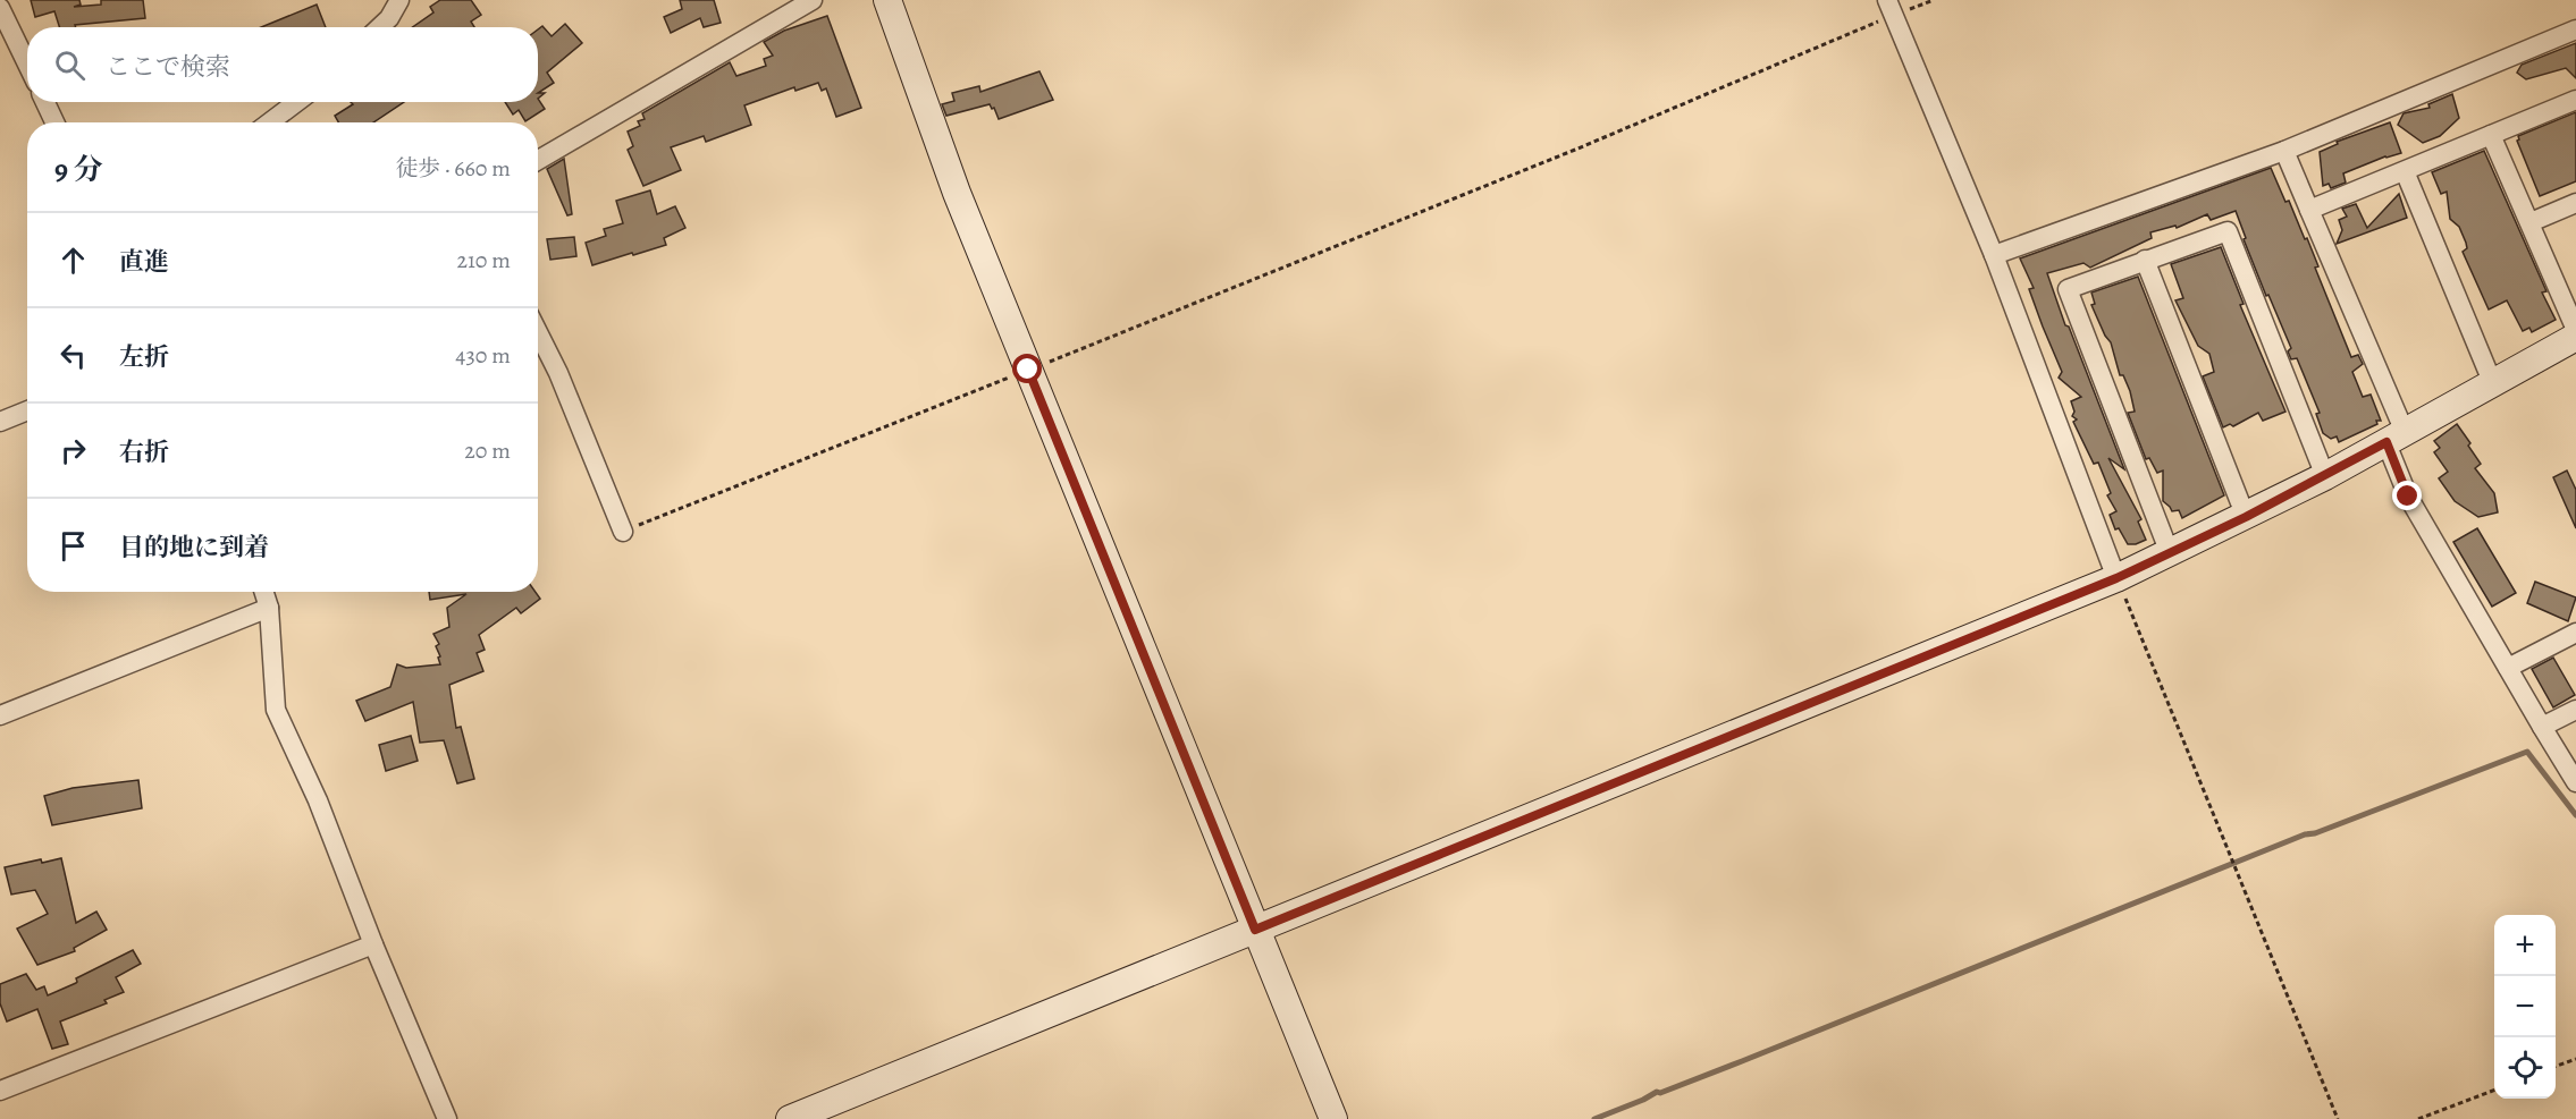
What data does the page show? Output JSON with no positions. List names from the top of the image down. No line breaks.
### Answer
{"page":{"search":"ここで検索","heading":["9 分","徒歩 · 660 m"],"list":[["直進","210 m"],["左折","430 m"],["右折","20 m"],"目的地に到着"],"map_buttons":["+","−"]}}
